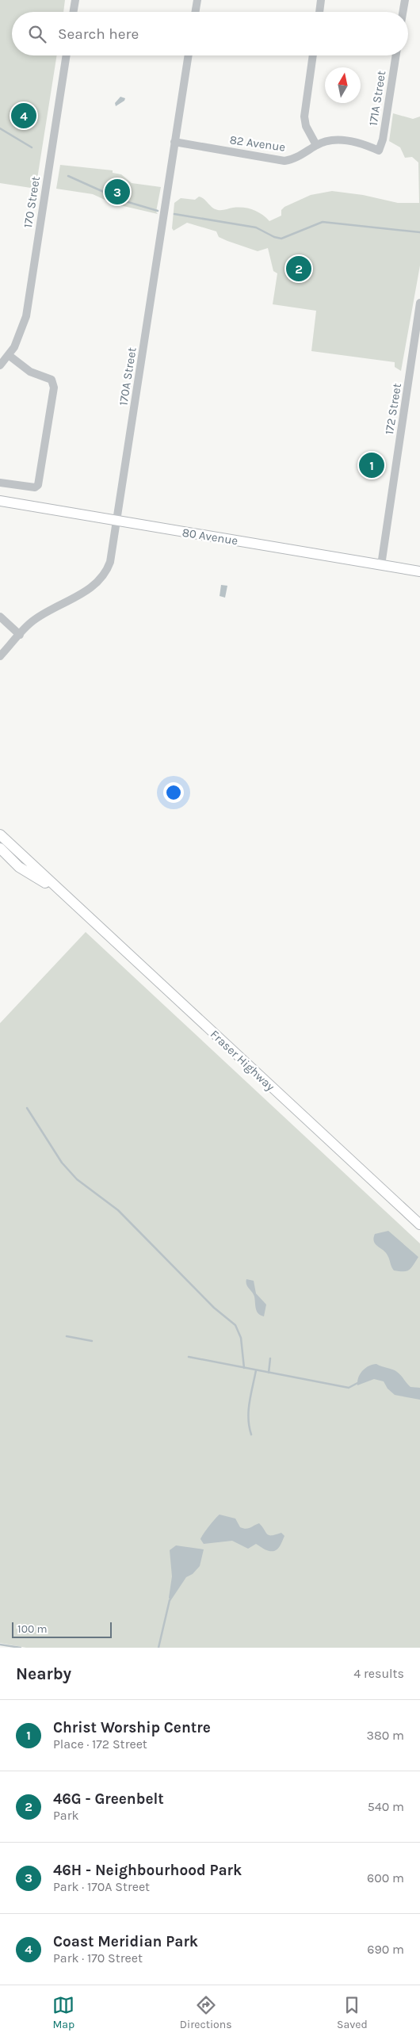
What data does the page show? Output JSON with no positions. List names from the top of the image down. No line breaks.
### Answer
{"streets":{"main road":["80 Avenue","Fraser Highway"],"street":["171A Street","82 Avenue","170 Street","170A Street","172 Street"]},"crossings":[["171A Street","82 Avenue"],["82 Avenue","170A Street"],["170A Street","80 Avenue"],["172 Street","80 Avenue"]],"scale_bar":"100 m","north":"top","page":{"search":"Search here","pins":["4","3","2","1"],"scale":"100 m","heading":["Nearby","4 results"],"list":[{"mark":"1","name":"Christ Worship Centre","note":"Place · 172 Street","value":"380 m"},{"mark":"2","name":"46G - Greenbelt","note":"Park","value":"540 m"},{"mark":"3","name":"46H - Neighbourhood Park","note":"Park · 170A Street","value":"600 m"},{"mark":"4","name":"Coast Meridian Park","note":"Park · 170 Street","value":"690 m"}],"nav":["Map","Directions","Saved"]}}
